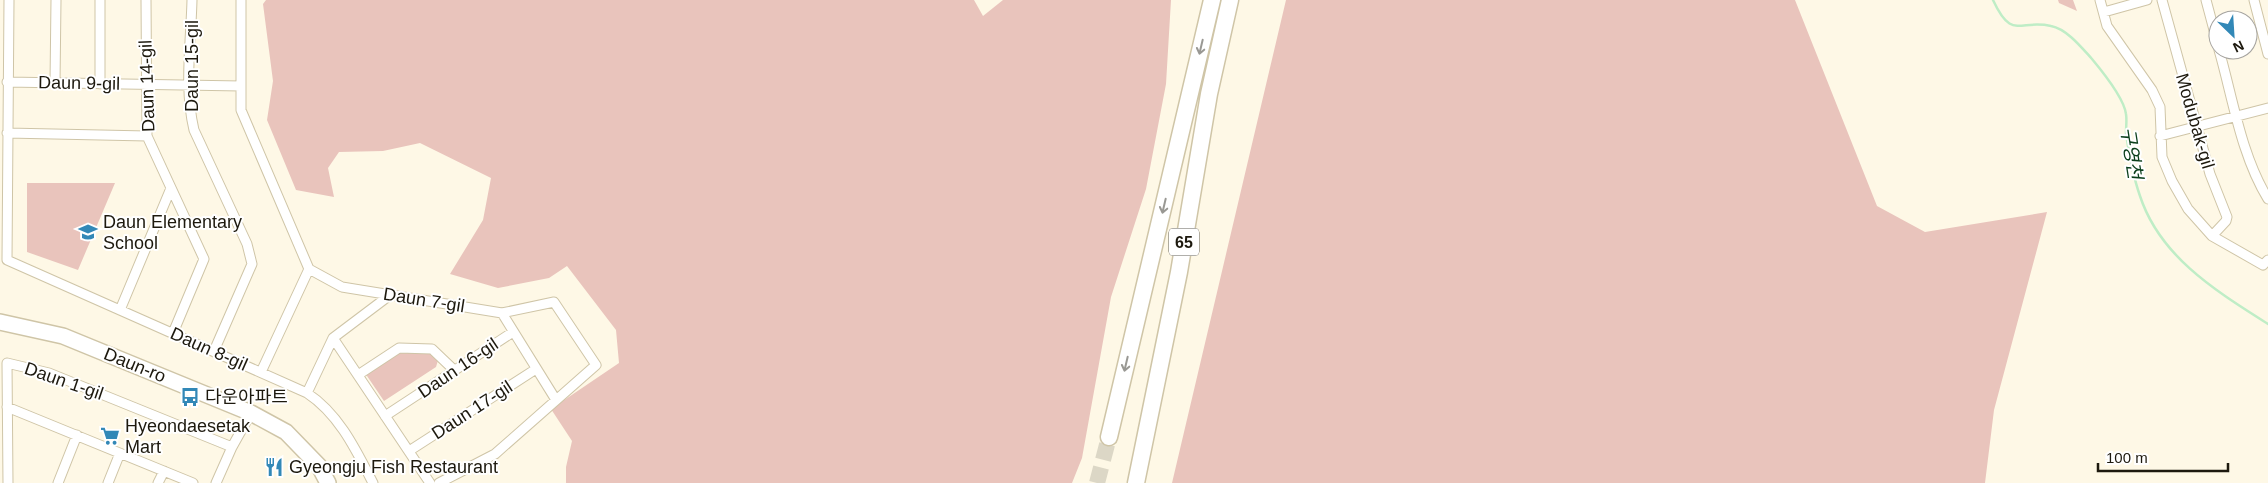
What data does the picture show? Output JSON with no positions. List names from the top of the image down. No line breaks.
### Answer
{"streets":{"highway":["65"],"main road":["Daun-ro"],"street":["Daun 15-gil","Daun 9-gil","Daun 14-gil","Modubak-gil","Daun 7-gil","Daun 8-gil","Daun 16-gil","Daun 1-gil","Daun 17-gil"]},"crossings":[["Daun 15-gil","Daun 9-gil"],["Daun 15-gil","Daun 8-gil"],["Daun 9-gil","Daun 14-gil"],["Daun 14-gil","Daun 8-gil"],["Daun 7-gil","Daun 16-gil"],["Daun 16-gil","Daun 17-gil"]],"water":["구영천"],"places":{"school or university":["Daun Elementary School"],"bus stop":["다운아파트"],"supermarket":["Hyeondaesetak Mart"],"restaurant":["Gyeongju Fish Restaurant"]},"scale_bar":"100 m","north":"bottom right"}
